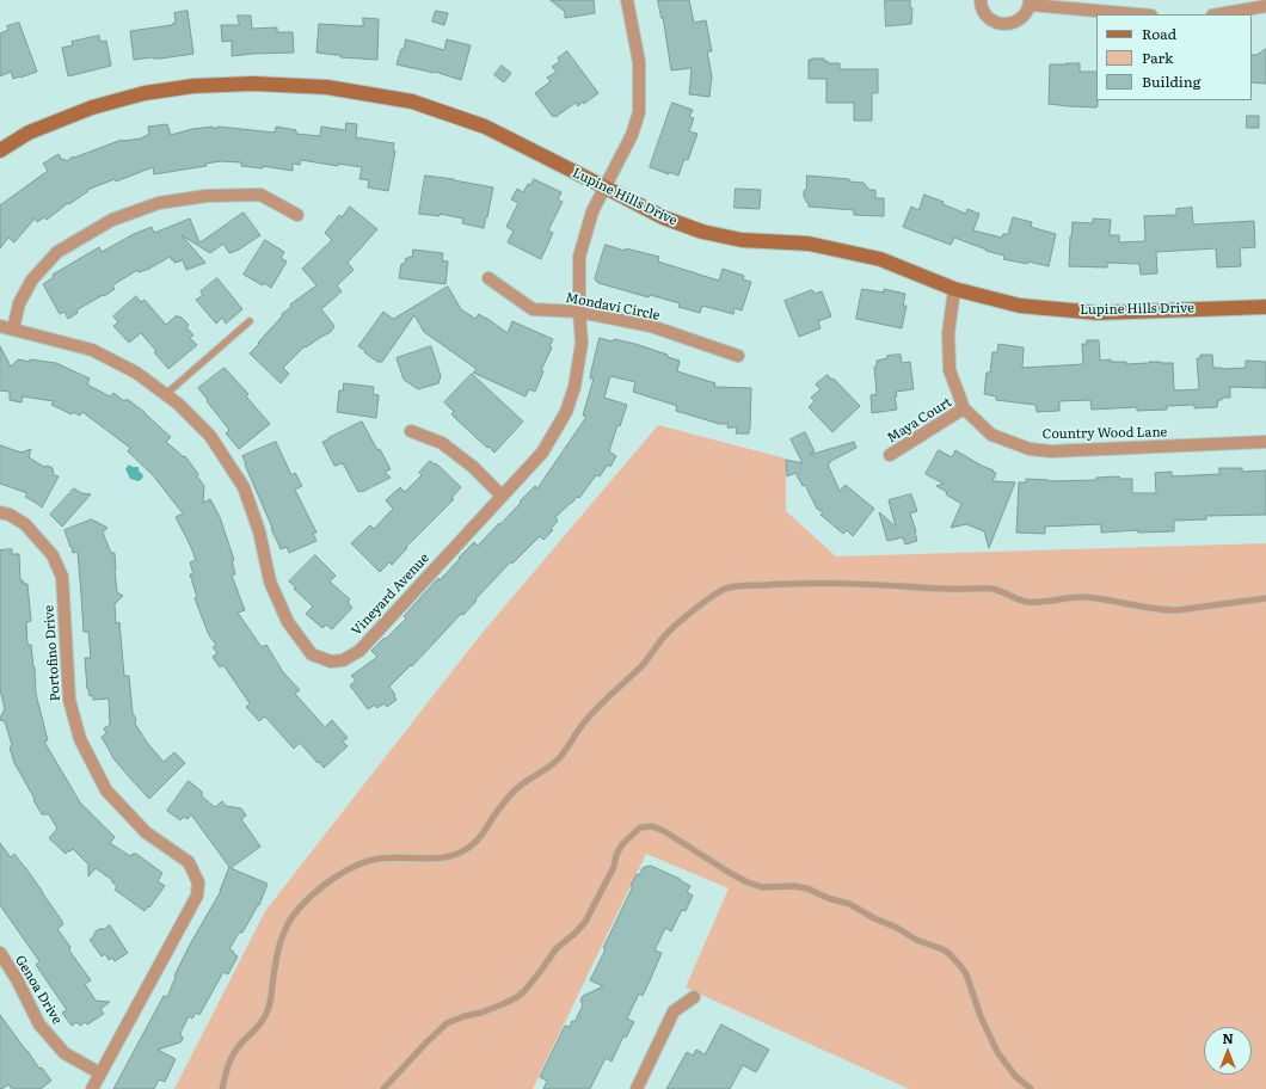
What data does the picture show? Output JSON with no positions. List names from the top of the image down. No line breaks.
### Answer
{"streets":{"street":["Lupine Hills Drive","Mondavi Circle","Maya Court","Country Wood Lane","Vineyard Avenue","Portofino Drive","Genoa Drive"]},"crossings":[["Lupine Hills Drive","Country Wood Lane"],["Lupine Hills Drive","Vineyard Avenue"],["Mondavi Circle","Vineyard Avenue"],["Maya Court","Country Wood Lane"],["Portofino Drive","Genoa Drive"]],"legend":["Road","Park","Building"],"north":"top"}
